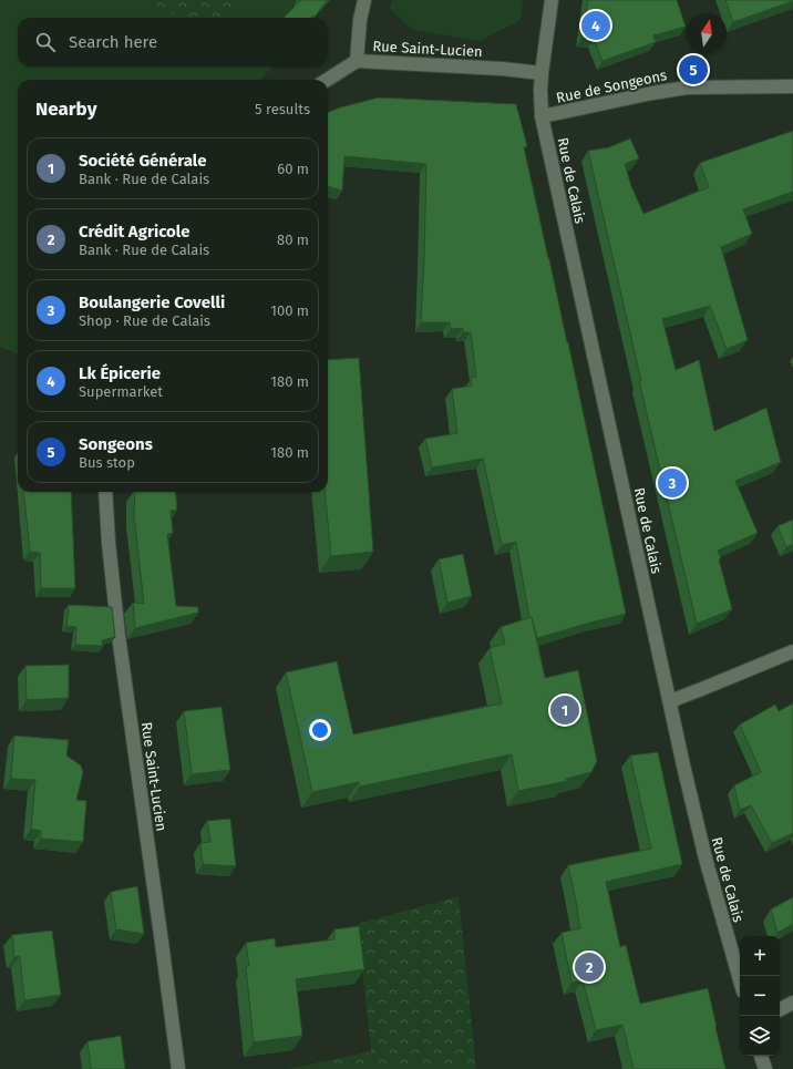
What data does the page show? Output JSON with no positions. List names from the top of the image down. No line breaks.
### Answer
{"streets":{"street":["Rue Saint-Lucien","Rue de Songeons","Rue de Calais"]},"crossings":[["Rue Saint-Lucien","Rue de Calais"],["Rue de Songeons","Rue de Calais"]],"north":"top","page":{"pins":["4","5","3","1","2"],"search":"Search here","heading":["Nearby","5 results"],"list":[{"mark":"1","name":"Société Générale","note":"Bank · Rue de Calais","value":"60 m"},{"mark":"2","name":"Crédit Agricole","note":"Bank · Rue de Calais","value":"80 m"},{"mark":"3","name":"Boulangerie Covelli","note":"Shop · Rue de Calais","value":"100 m"},{"mark":"4","name":"Lk Épicerie","note":"Supermarket","value":"180 m"},{"mark":"5","name":"Songeons","note":"Bus stop","value":"180 m"}],"map_buttons":["+","−"]}}
